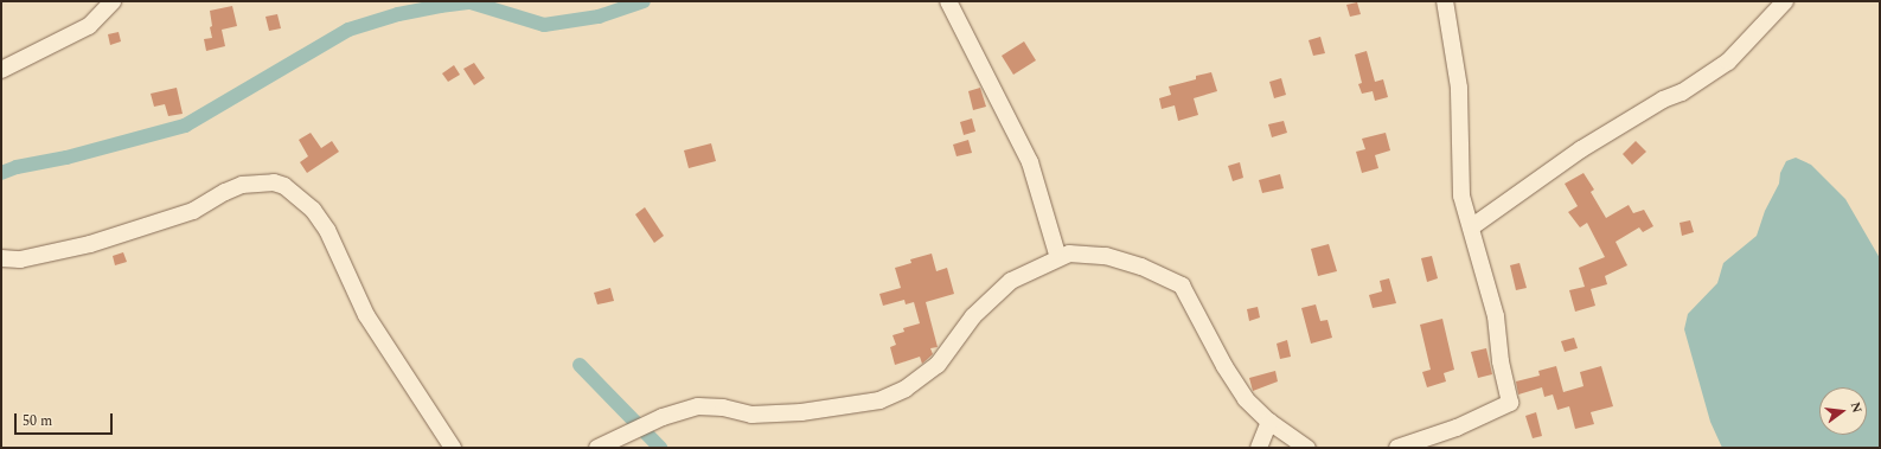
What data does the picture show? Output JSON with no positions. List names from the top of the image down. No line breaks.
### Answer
{"scale_bar":"50 m","north":"right"}
